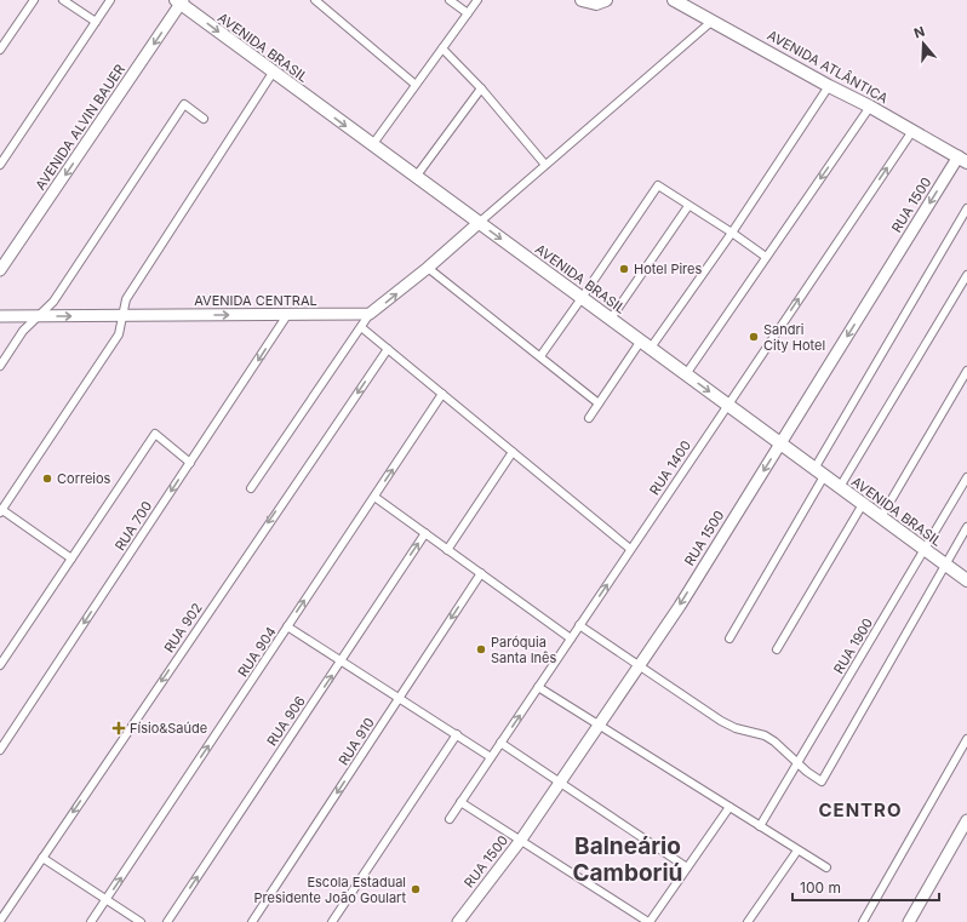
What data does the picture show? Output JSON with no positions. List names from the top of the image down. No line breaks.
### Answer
{"streets":{"main road":["AVENIDA BRASIL","AVENIDA ATLÂNTICA","AVENIDA ALVIN BAUER","RUA 1500","AVENIDA CENTRAL"],"street":["RUA 1400","RUA 700","RUA 902","RUA 1900","RUA 904","RUA 906","RUA 910"]},"crossings":[["AVENIDA BRASIL","AVENIDA ALVIN BAUER"],["AVENIDA BRASIL","RUA 1500"],["AVENIDA BRASIL","RUA 1400"],["AVENIDA BRASIL","RUA 1900"],["AVENIDA ATLÂNTICA","RUA 1500"],["AVENIDA ATLÂNTICA","RUA 1400"],["AVENIDA CENTRAL","RUA 700"]],"one_way":["AVENIDA BRASIL","AVENIDA ALVIN BAUER","RUA 1500","AVENIDA CENTRAL","RUA 904","RUA 906","RUA 910"],"districts":["CENTRO","Balneário Camboriú"],"places":{"other":["Hotel Pires","Sandri City Hotel","Correios","Paróquia Santa Inês","Escola Estadual Presidente João Goulart"],"health":["Físio&Saúde"]},"scale_bar":"100 m","north":"top"}
